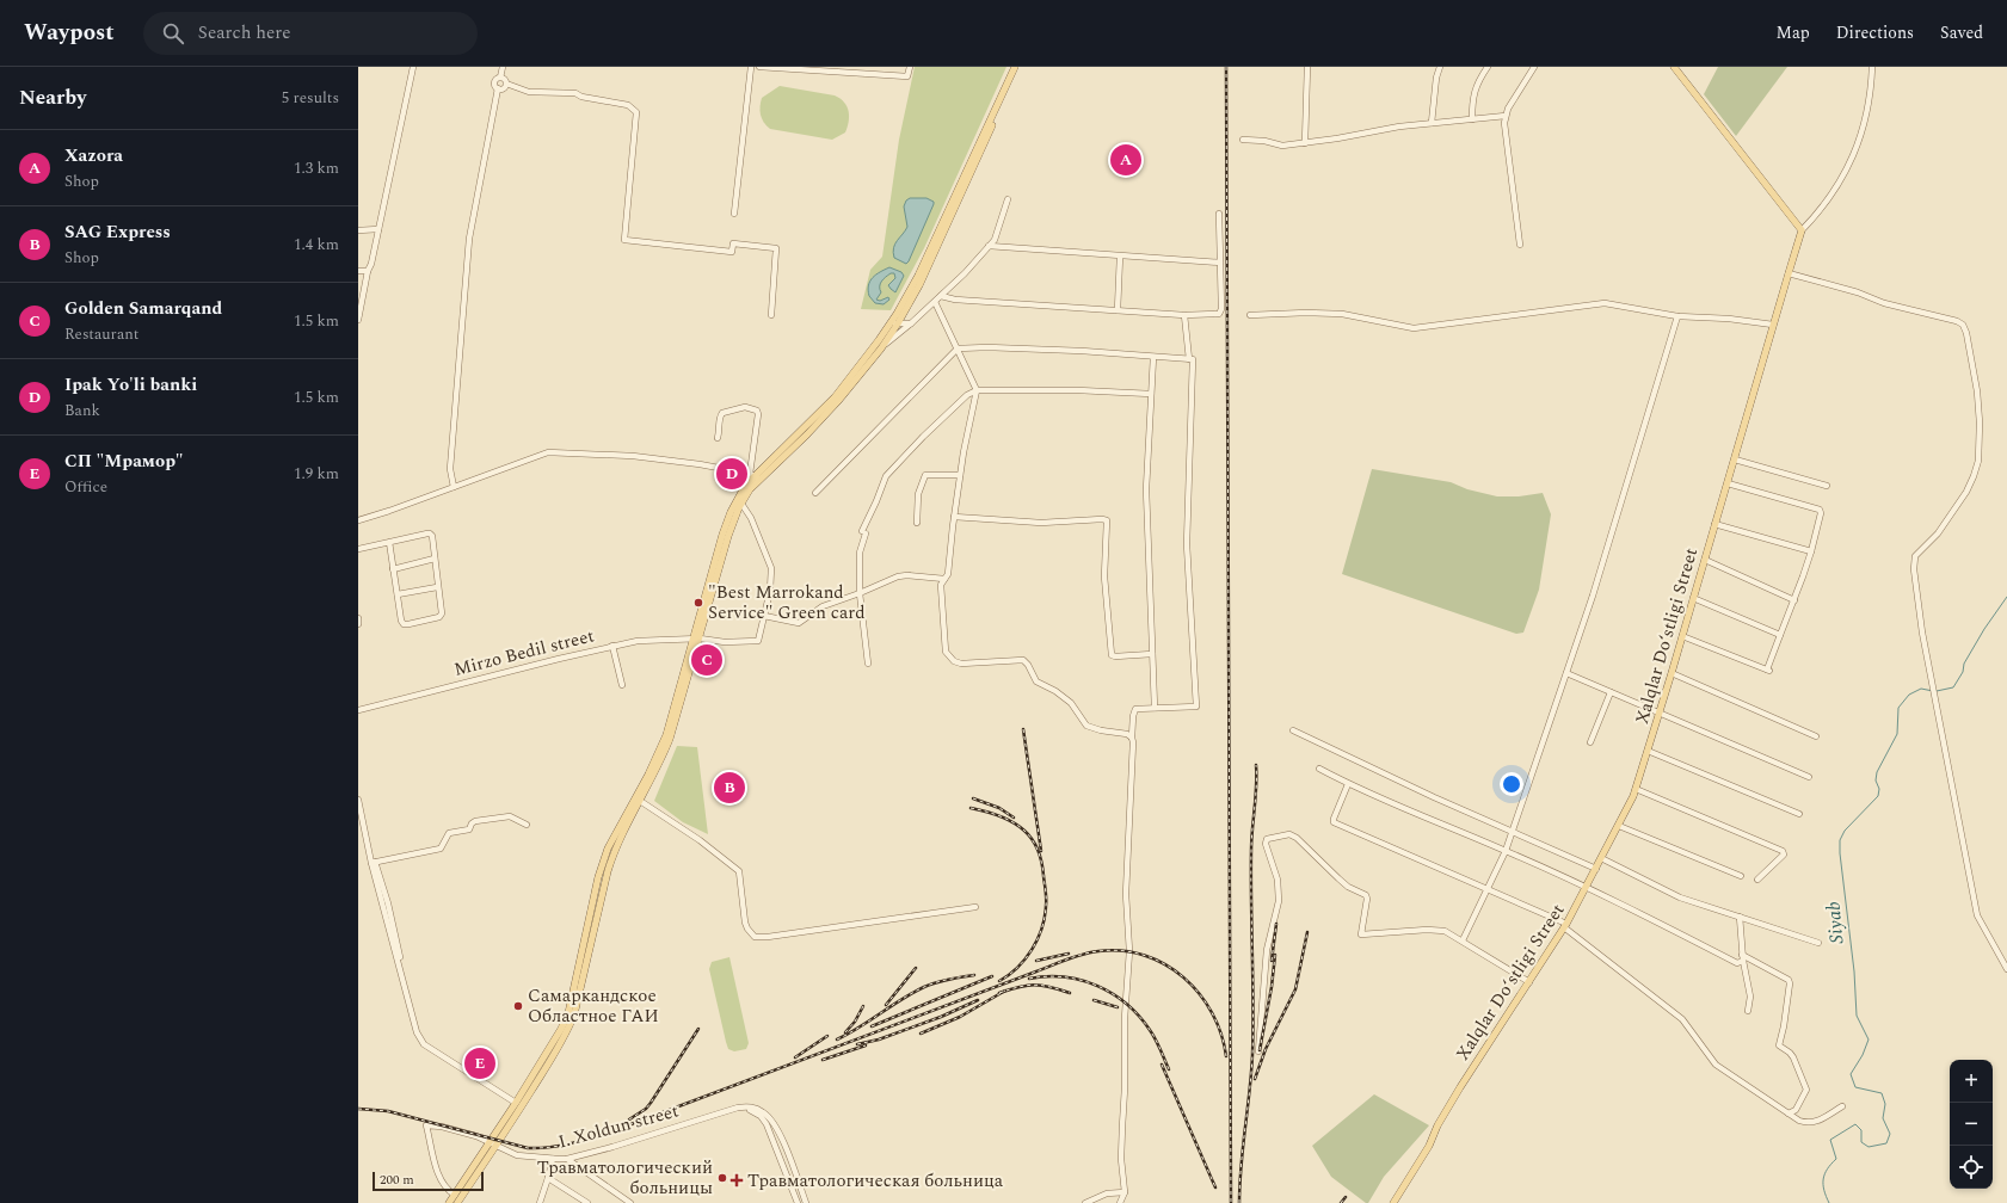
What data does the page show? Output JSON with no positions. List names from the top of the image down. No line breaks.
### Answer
{"streets":{"main road":["Xalqlar Doʻstligi Street"],"street":["Mirzo Bedil street","I. Xoldun street"]},"water":["Siyab"],"places":{"other":["\"Best Marrokand Service\" Green card","Самаркандское Областное ГАИ","Травматологический больницы"],"health":["Травматологическая больница"]},"scale_bar":"200 m","page":{"header":"Waypost","search":"Search here","nav":["Map","Directions","Saved"],"heading":["Nearby","5 results"],"list":[{"mark":"A","name":"Xazora","note":"Shop","value":"1.3 km"},{"mark":"B","name":"SAG Express","note":"Shop","value":"1.4 km"},{"mark":"C","name":"Golden Samarqand","note":"Restaurant","value":"1.5 km"},{"mark":"D","name":"Ipak Yo'li banki","note":"Bank","value":"1.5 km"},{"mark":"E","name":"СП \"Мрамор\"","note":"Office","value":"1.9 km"}],"pins":["A","D","C","B","E"],"map_buttons":["+","−"],"scale":"200 m"}}
